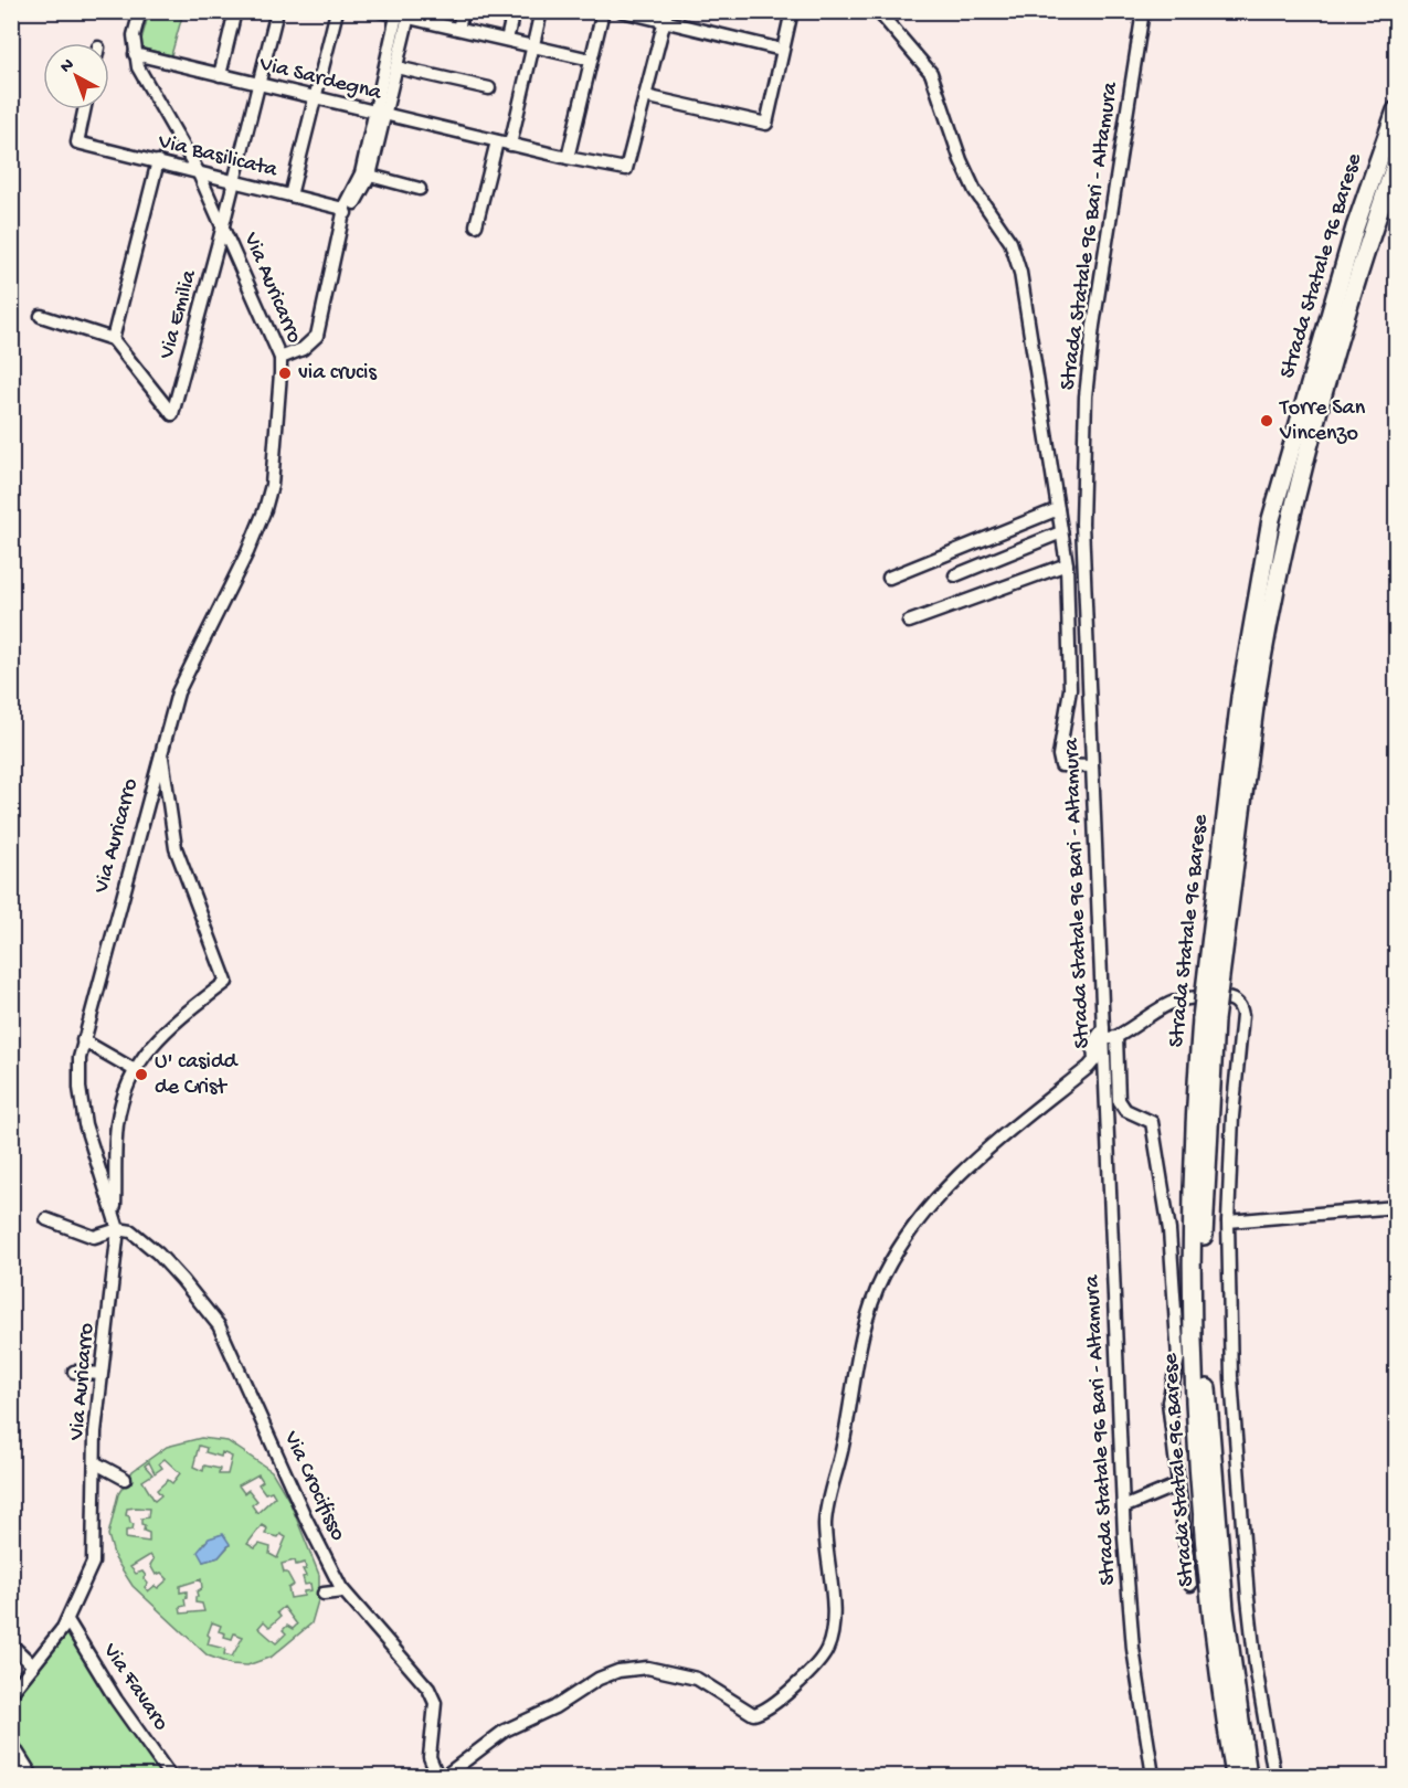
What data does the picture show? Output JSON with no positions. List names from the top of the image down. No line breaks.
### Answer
{"streets":{"highway":["Strada Statale 96 Barese"],"street":["Via Sardegna","Via Basilicata","Strada Statale 96 Bari - Altamura","Via Auricarro","Via Emilia","Via Crocifisso","Via Favaro"]},"crossings":[["Via Sardegna","Via Auricarro"],["Via Sardegna","Via Emilia"],["Via Basilicata","Via Auricarro"],["Via Basilicata","Via Emilia"],["Via Auricarro","Via Emilia"],["Via Auricarro","Via Crocifisso"],["Via Auricarro","Via Favaro"]],"places":["via crucis","Torre San Vincenzo","U' casidd de Crist"],"north":"top left"}
